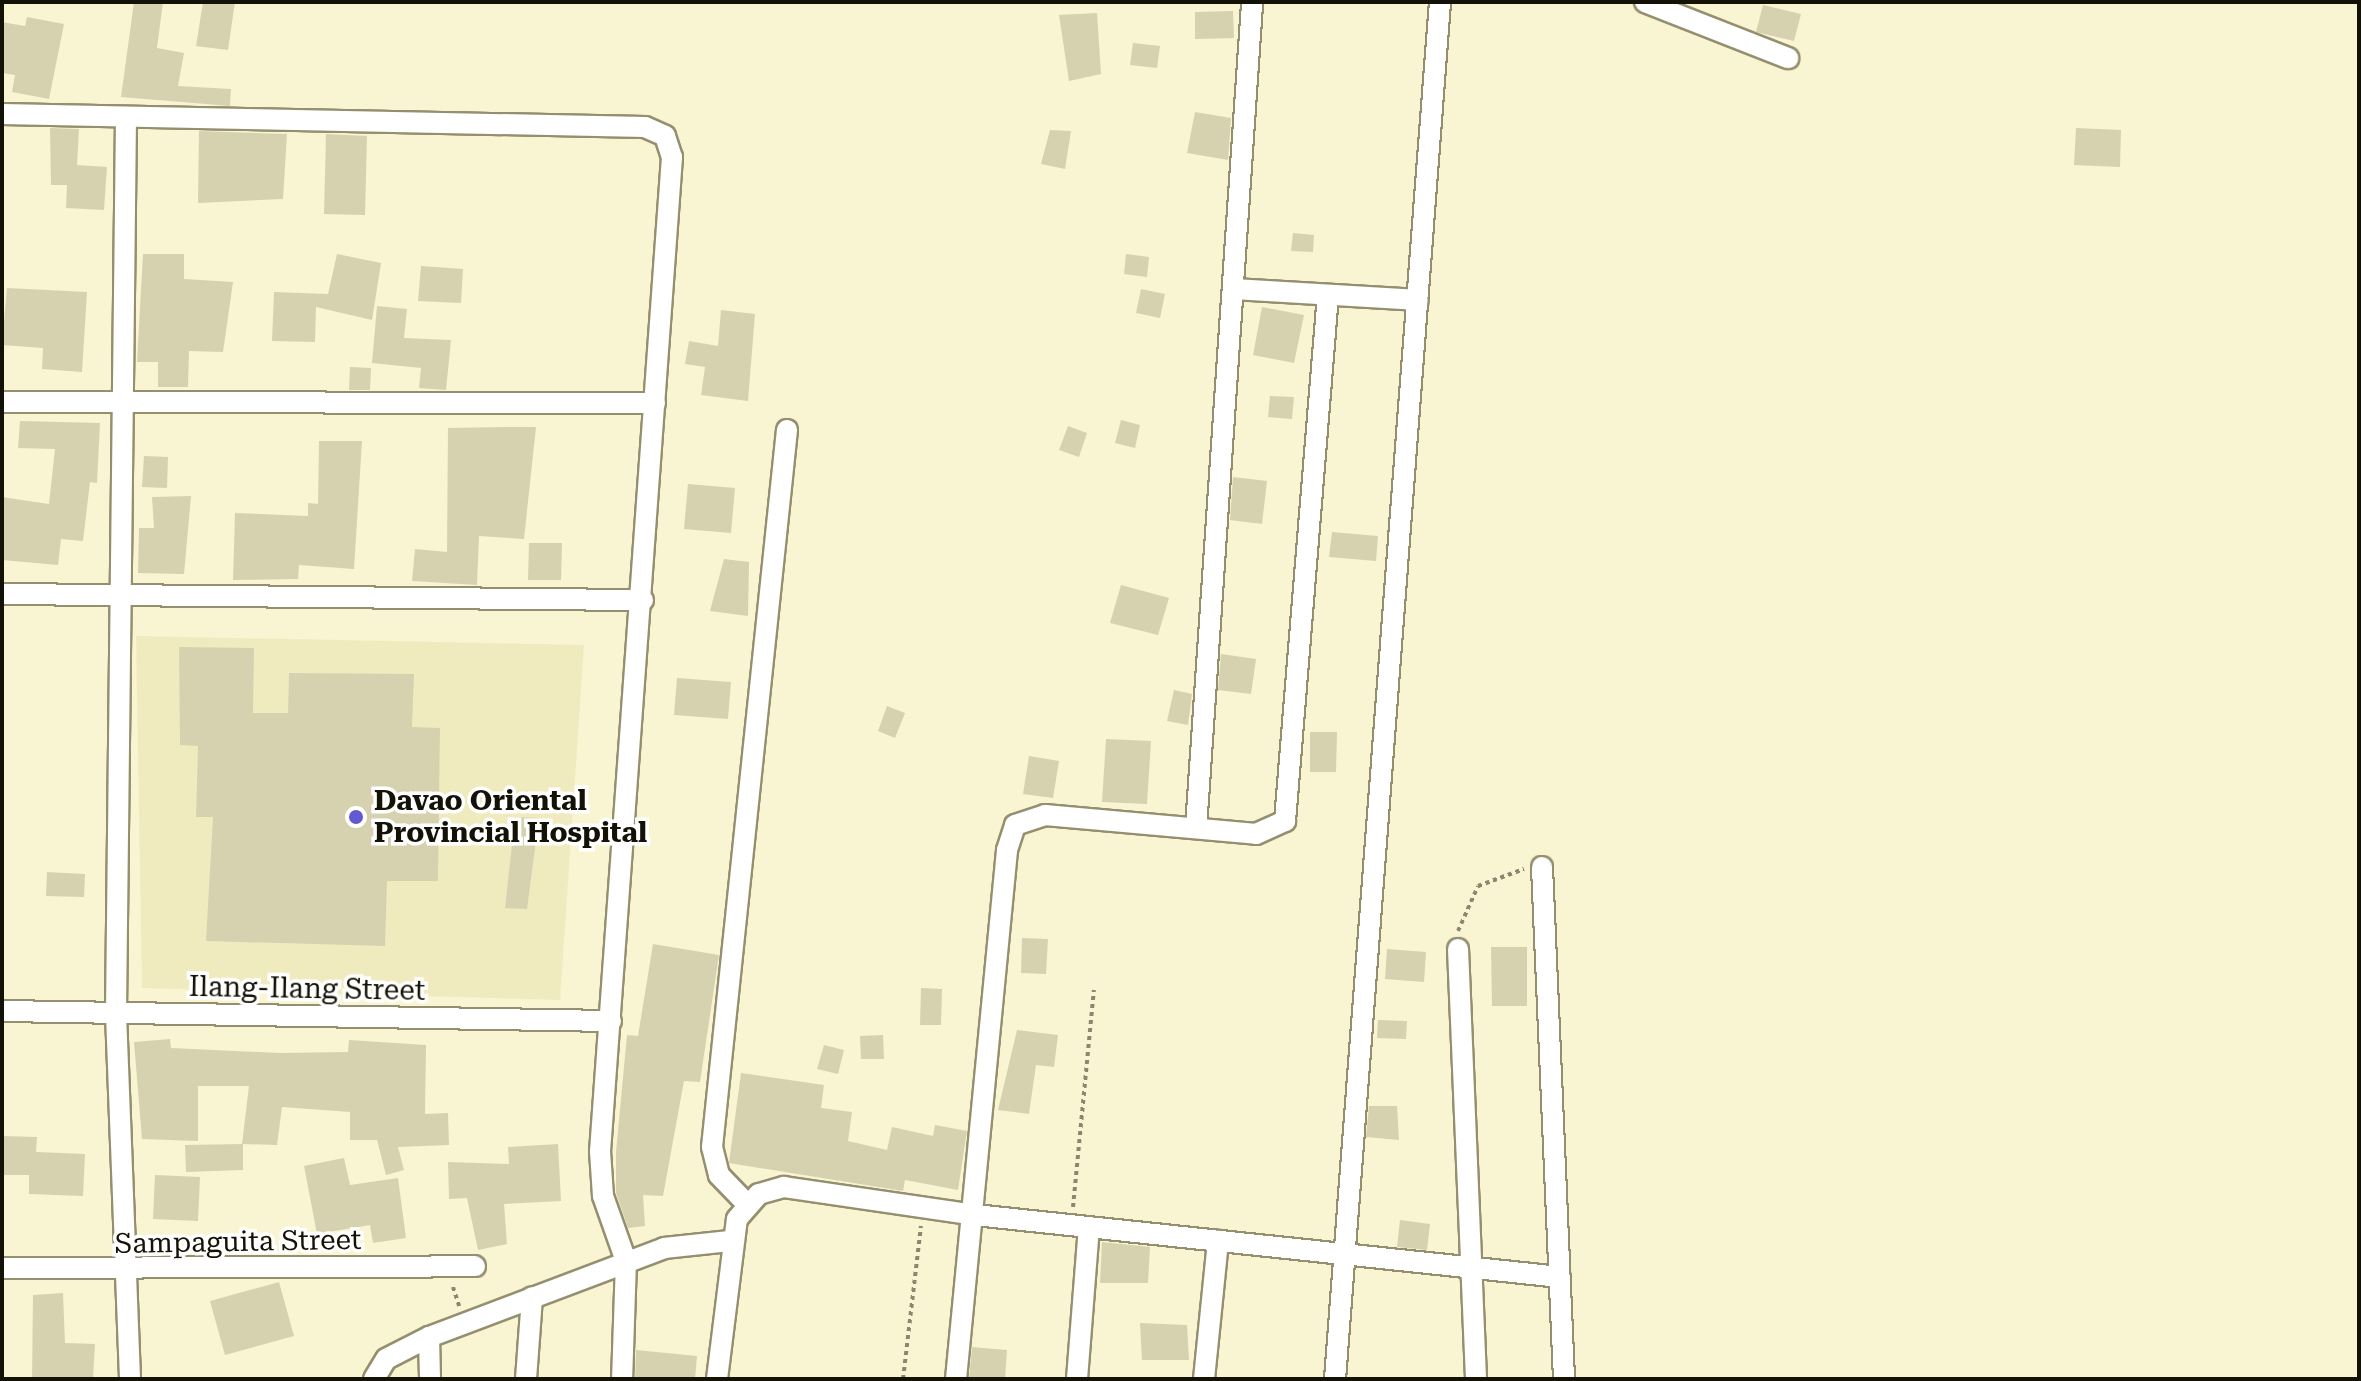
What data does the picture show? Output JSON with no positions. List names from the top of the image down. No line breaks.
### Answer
{"streets":{"street":["Ilang-Ilang Street","Sampaguita Street"]},"places":["Davao Oriental Provincial Hospital"]}
